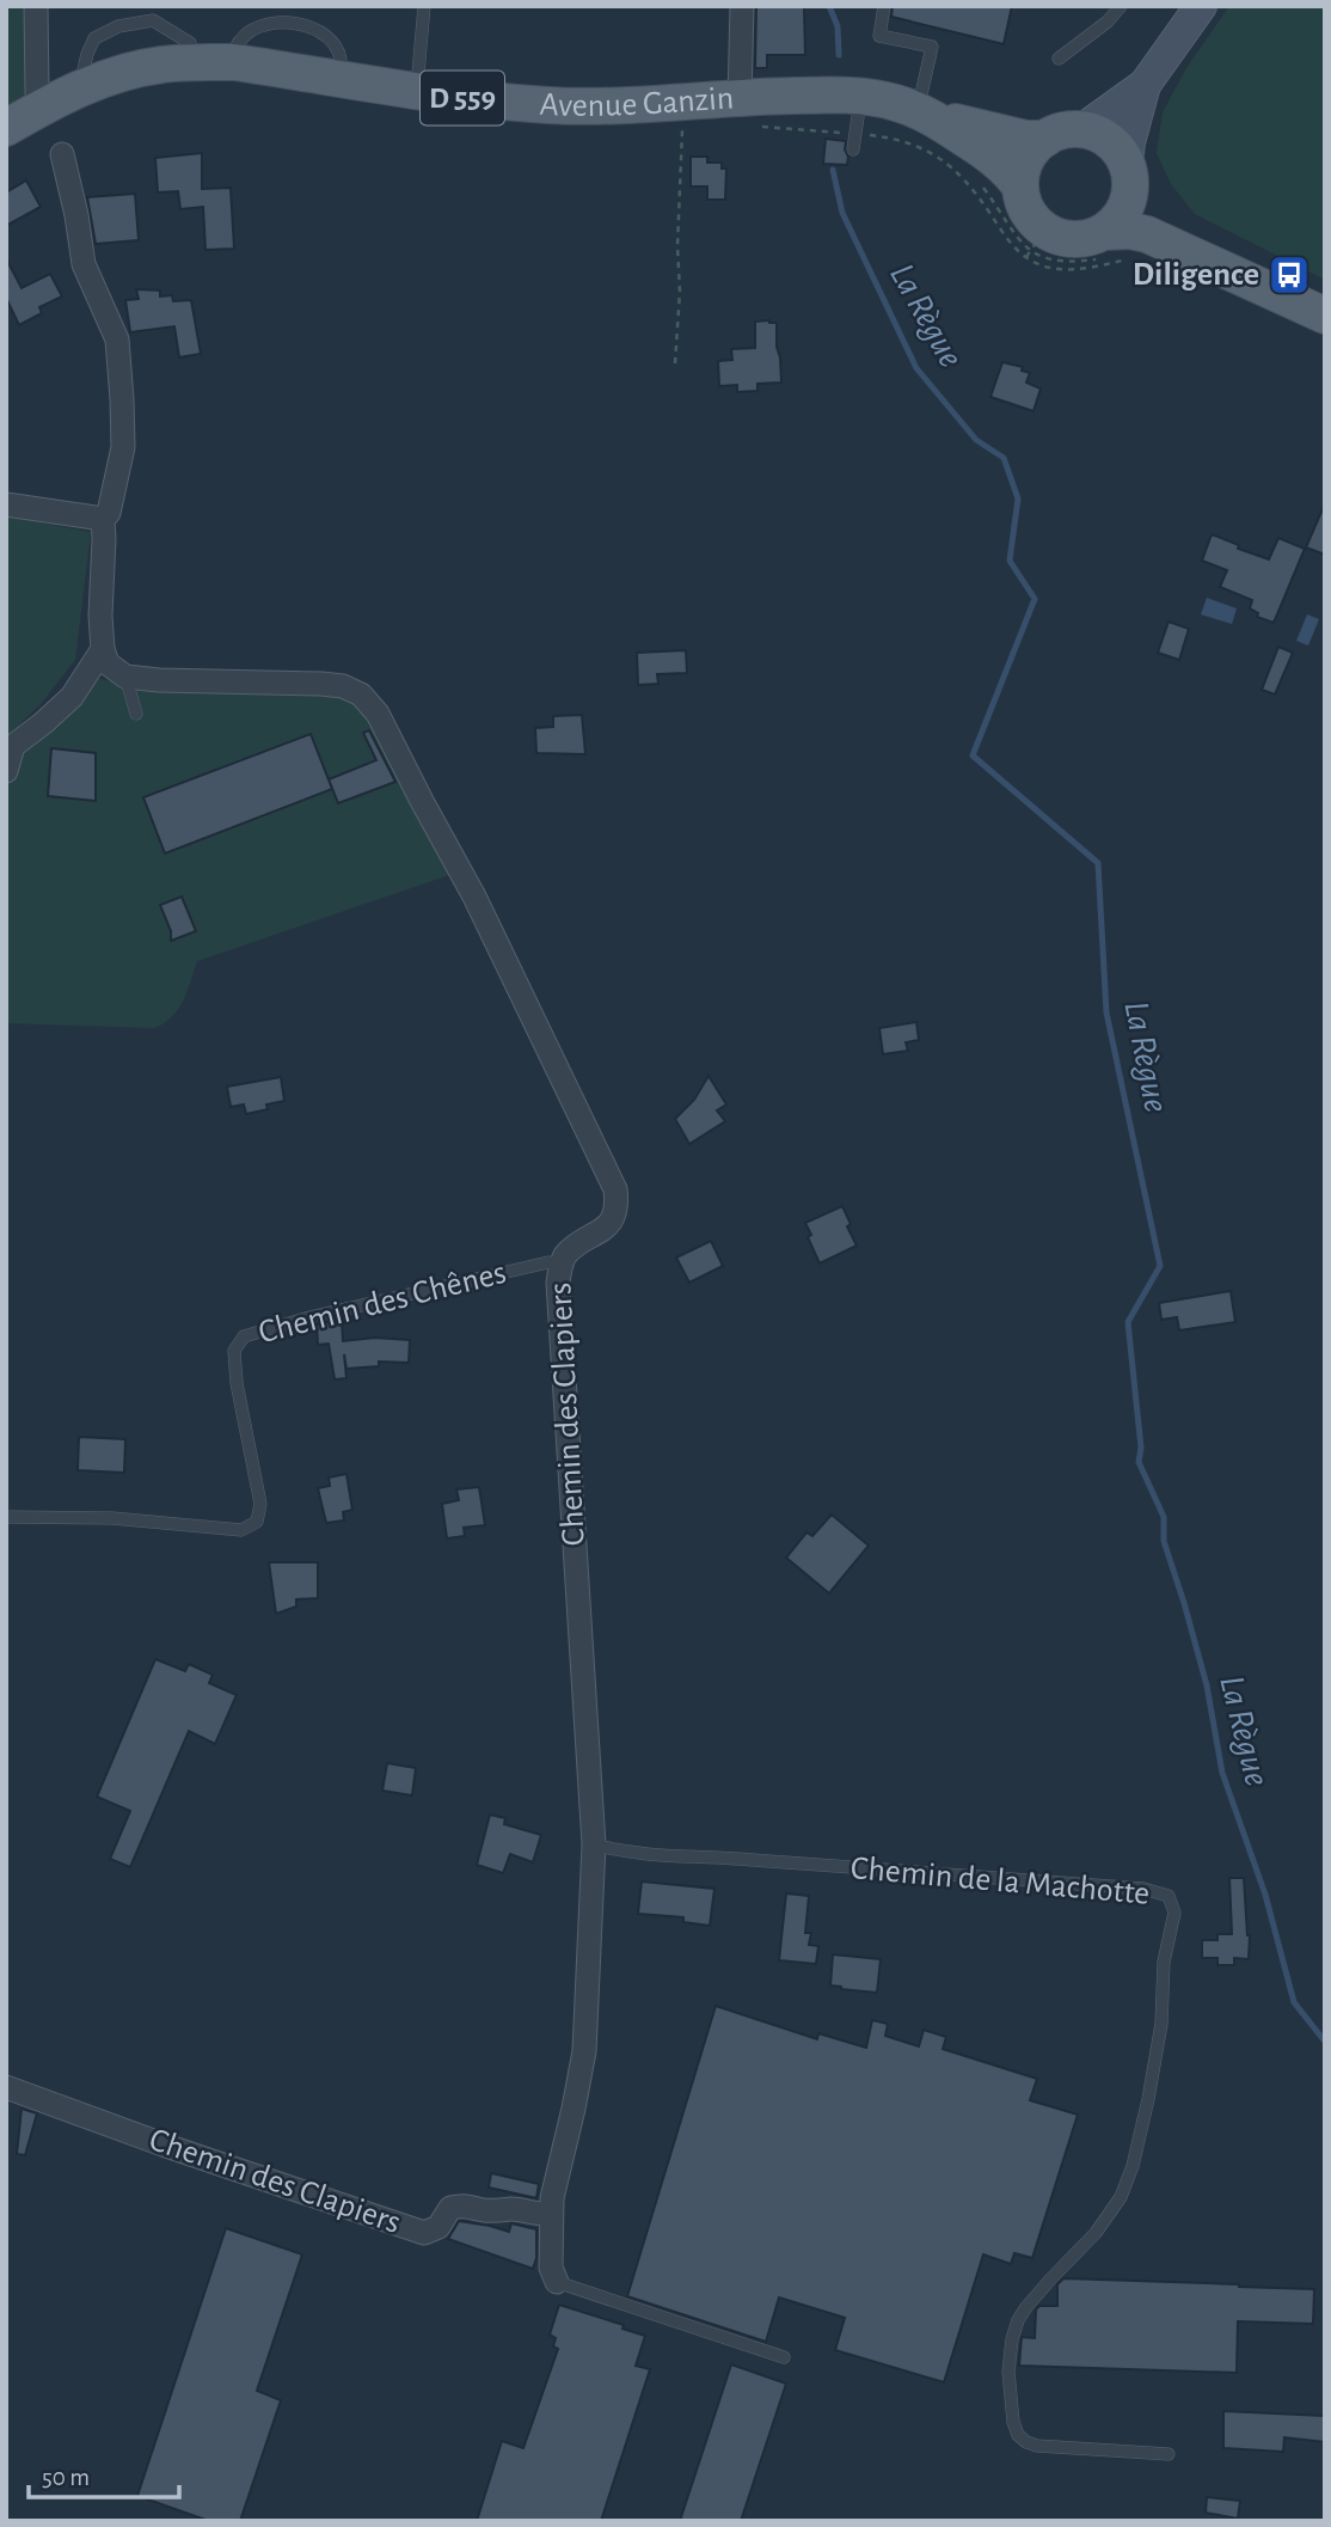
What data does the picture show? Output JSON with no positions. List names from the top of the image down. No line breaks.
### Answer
{"streets":{"main road":["D 559","Avenue Ganzin"],"street":["Chemin des Clapiers"],"lane":["Chemin des Chênes","Chemin de la Machotte"]},"crossings":[["Chemin des Chênes","Chemin des Clapiers"],["Chemin des Clapiers","Chemin de la Machotte"]],"water":["La Règue"],"places":{"bus stop":["Diligence"]},"scale_bar":"50 m"}
